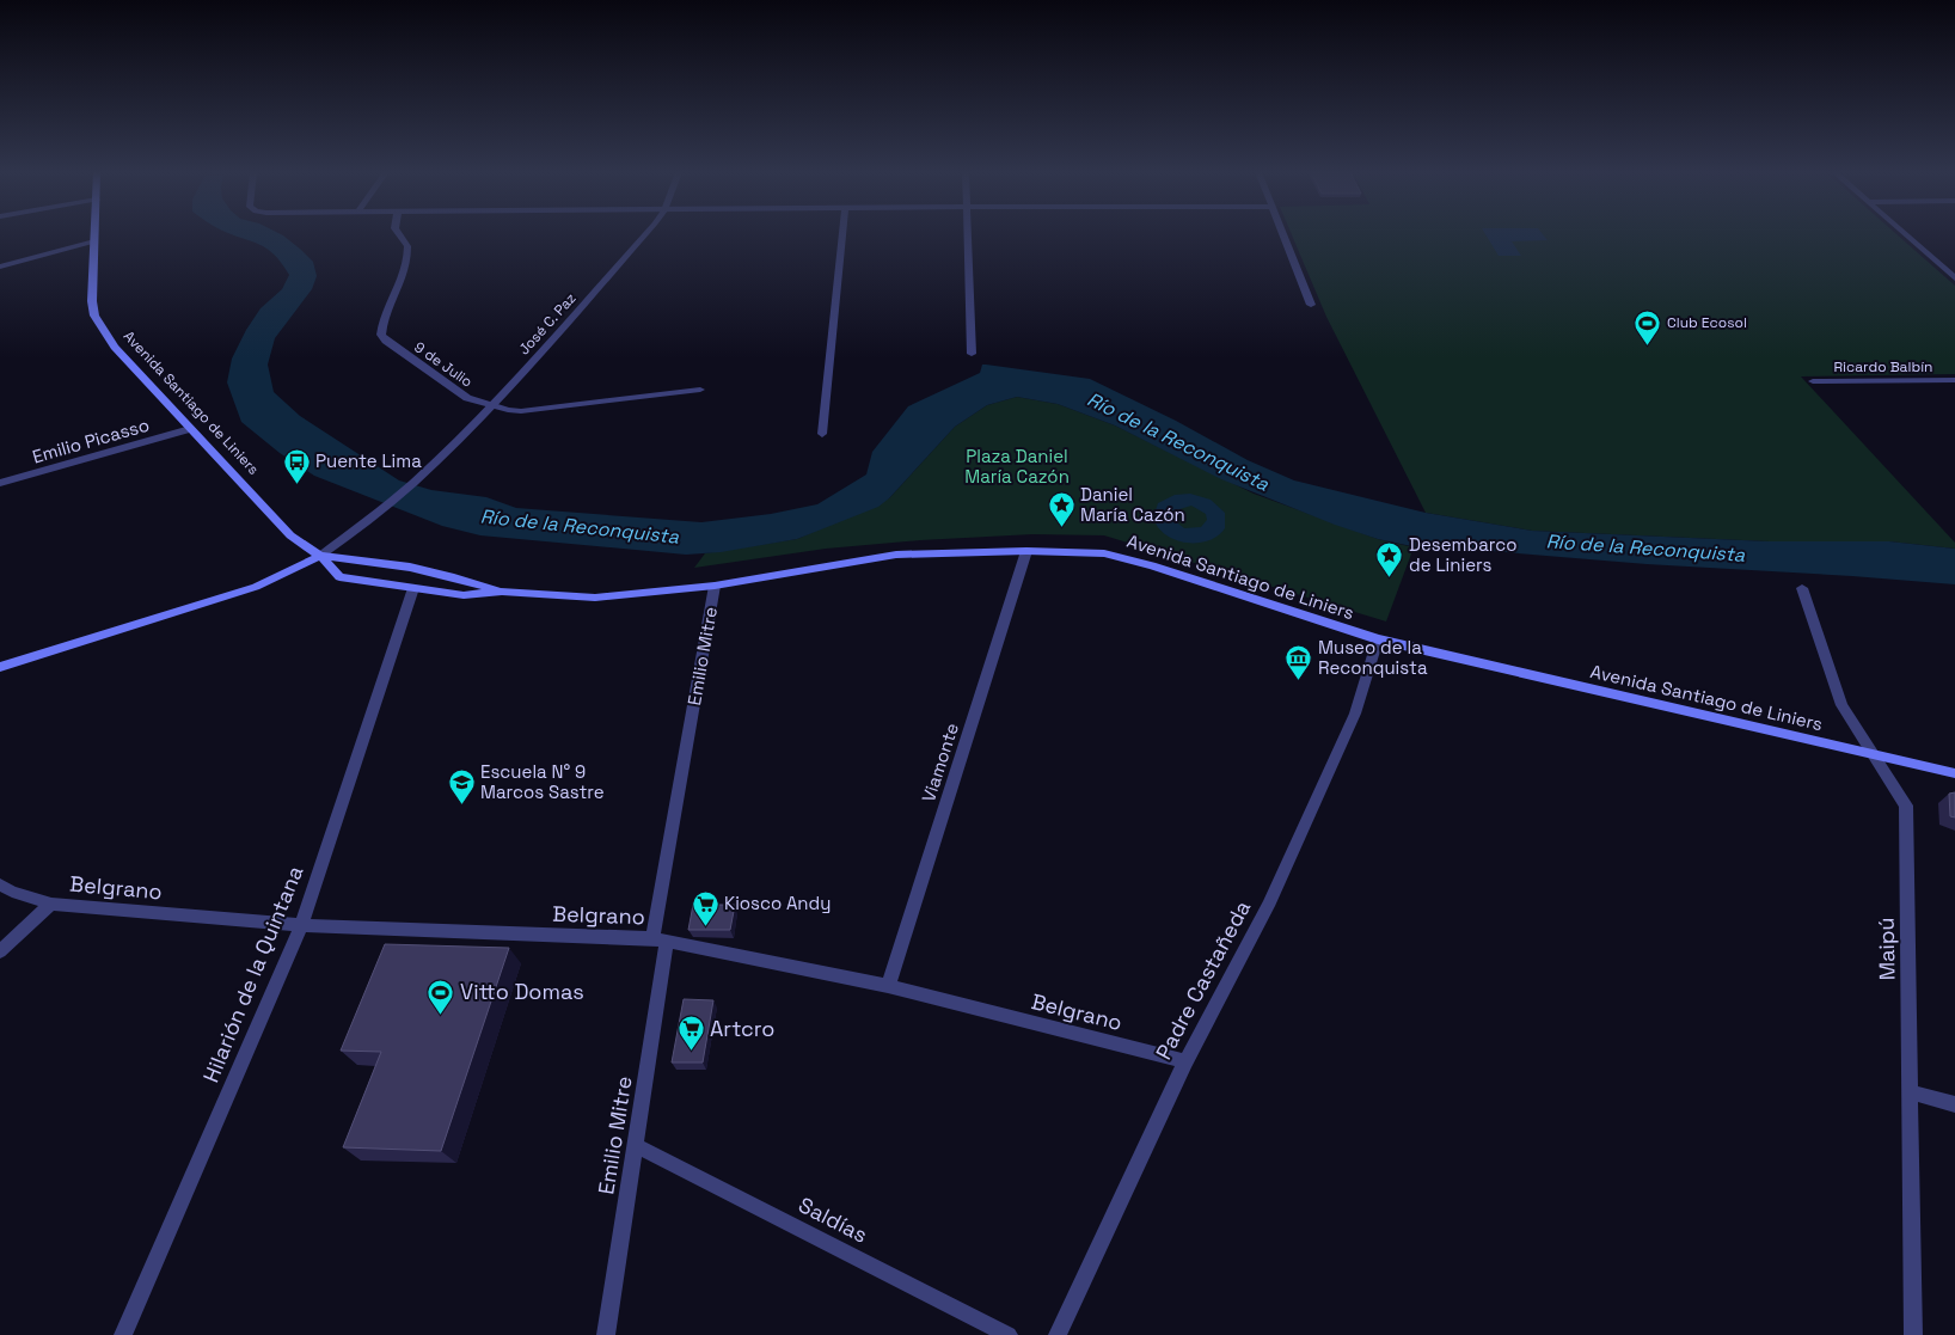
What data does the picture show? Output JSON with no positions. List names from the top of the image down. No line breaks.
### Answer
{"streets":{"main road":["Avenida Santiago de Liniers"],"street":["José C. Paz","9 de Julio","Ricardo Balbín","Emilio Picasso","Emilio Mitre","Viamonte","Belgrano","Maipú","Hilarión de la Quintana","Padre Castañeda","Saldías"]},"crossings":[["José C. Paz","9 de Julio"],["José C. Paz","Avenida Santiago de Liniers"],["Avenida Santiago de Liniers","Emilio Picasso"],["Avenida Santiago de Liniers","Emilio Mitre"],["Avenida Santiago de Liniers","Viamonte"],["Avenida Santiago de Liniers","Maipú"],["Avenida Santiago de Liniers","Hilarión de la Quintana"],["Avenida Santiago de Liniers","Padre Castañeda"],["Emilio Mitre","Belgrano"],["Emilio Mitre","Saldías"],["Viamonte","Belgrano"],["Belgrano","Hilarión de la Quintana"],["Belgrano","Padre Castañeda"]],"water":["Río de la Reconquista"],"parks":["Plaza Daniel María Cazón"],"places":{"sports":["Club Ecosol","Vitto Domas"],"bus stop":["Puente Lima"],"place":["Daniel María Cazón","Desembarco de Liniers"],"museum":["Museo de la Reconquista"],"school or university":["Escuela N° 9 Marcos Sastre"],"supermarket":["Kiosco Andy","Artcro"]}}
